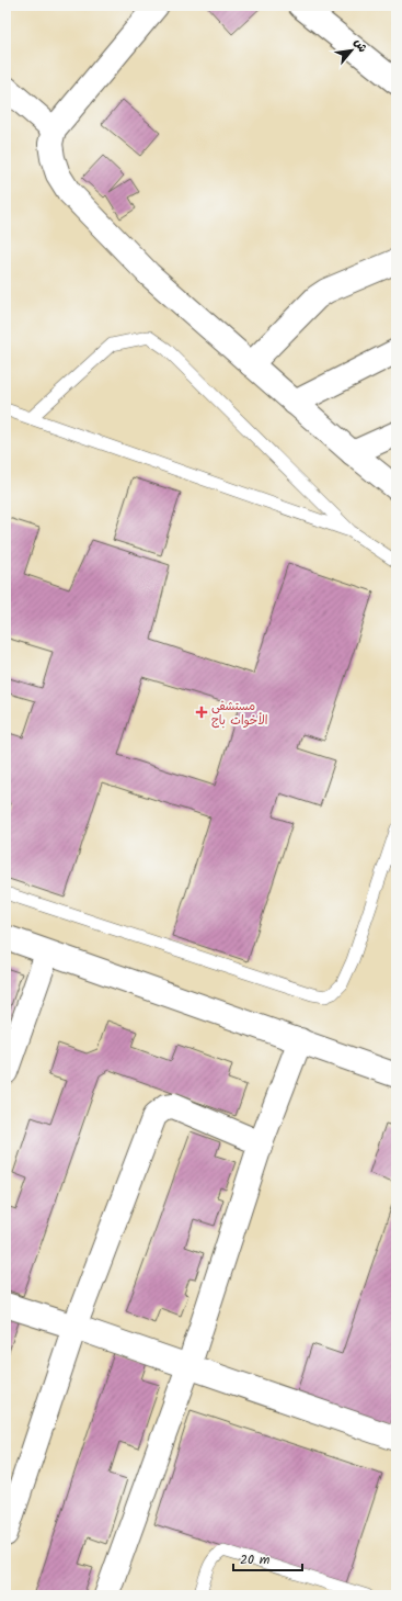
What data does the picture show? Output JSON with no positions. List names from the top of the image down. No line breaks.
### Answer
{"places":{"health":["مستشفى الأخوات باج"]},"scale_bar":"20 m","north":"top right"}
